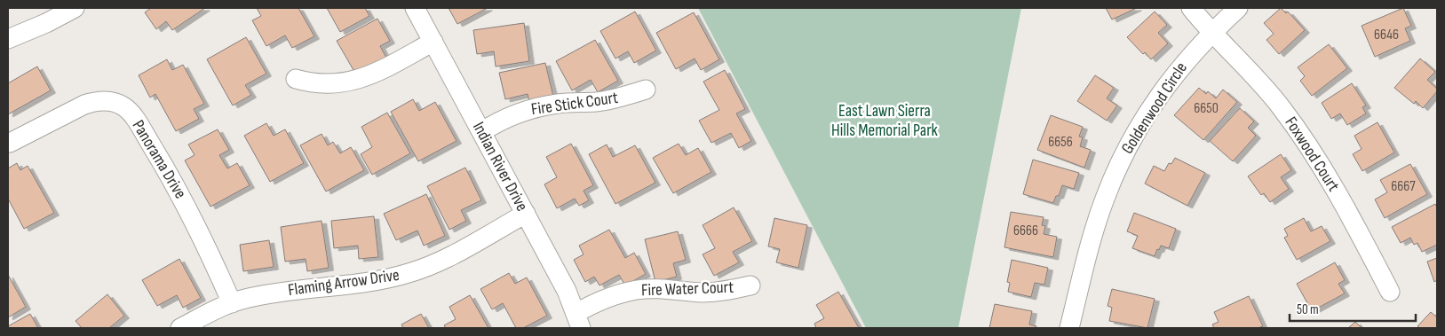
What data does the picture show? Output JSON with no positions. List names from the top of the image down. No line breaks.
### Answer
{"streets":{"street":["Fire Stick Court","Goldenwood Circle","Foxwood Court","Panorama Drive","Indian River Drive","Flaming Arrow Drive","Fire Water Court"]},"crossings":[["Fire Stick Court","Indian River Drive"],["Goldenwood Circle","Foxwood Court"],["Panorama Drive","Flaming Arrow Drive"],["Indian River Drive","Flaming Arrow Drive"],["Indian River Drive","Fire Water Court"]],"parks":["East Lawn Sierra Hills Memorial Park"],"house_numbers":["6646","6650","6656","6667","6666"],"scale_bar":"50 m"}
